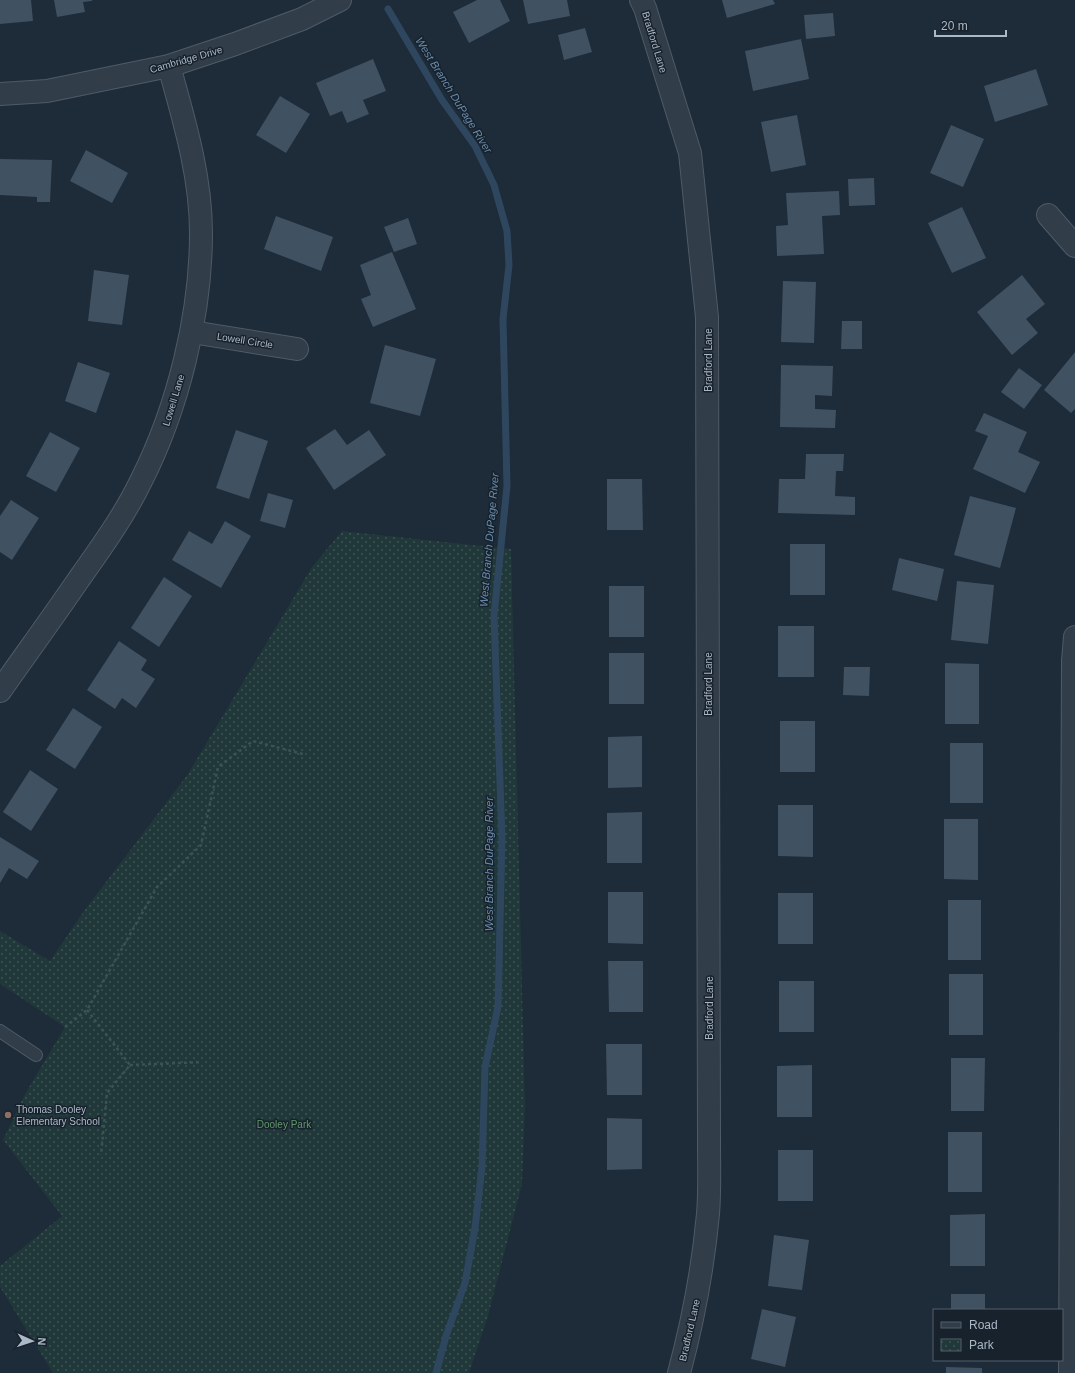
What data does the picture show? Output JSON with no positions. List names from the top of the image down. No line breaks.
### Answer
{"streets":{"street":["Bradford Lane","Cambridge Drive","Lowell Circle","Lowell Lane"]},"crossings":[["Cambridge Drive","Lowell Lane"],["Lowell Circle","Lowell Lane"]],"water":["West Branch DuPage River"],"parks":["Dooley Park"],"places":["Thomas Dooley Elementary School"],"legend":["Road","Park"],"scale_bar":"20 m","north":"right"}
